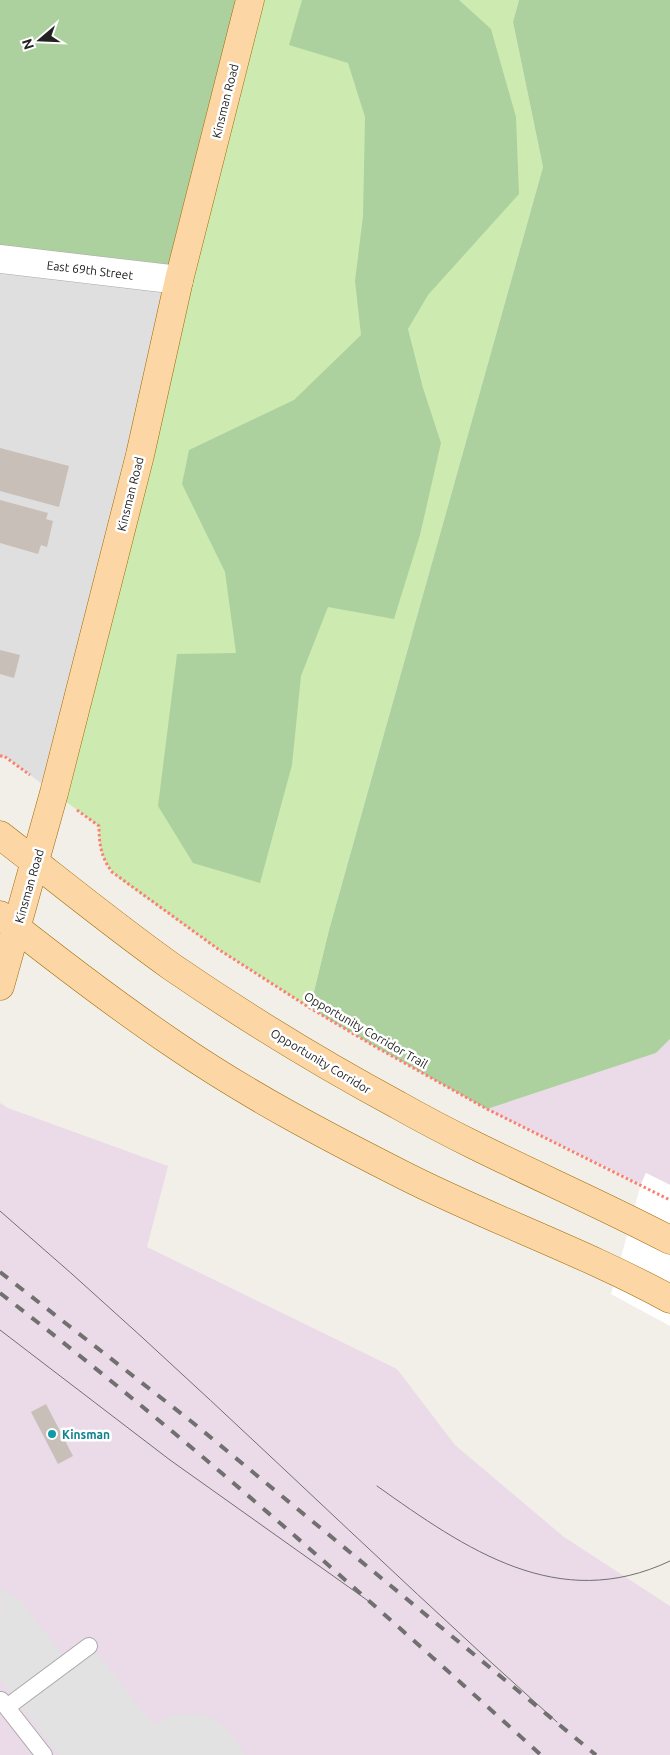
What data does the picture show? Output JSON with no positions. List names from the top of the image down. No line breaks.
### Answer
{"streets":{"main road":["Kinsman Road","Opportunity Corridor"],"street":["East 69th Street"],"path":["Opportunity Corridor Trail"]},"crossings":[["Kinsman Road","East 69th Street"],["Kinsman Road","Opportunity Corridor"]],"places":["Kinsman"],"north":"left"}
